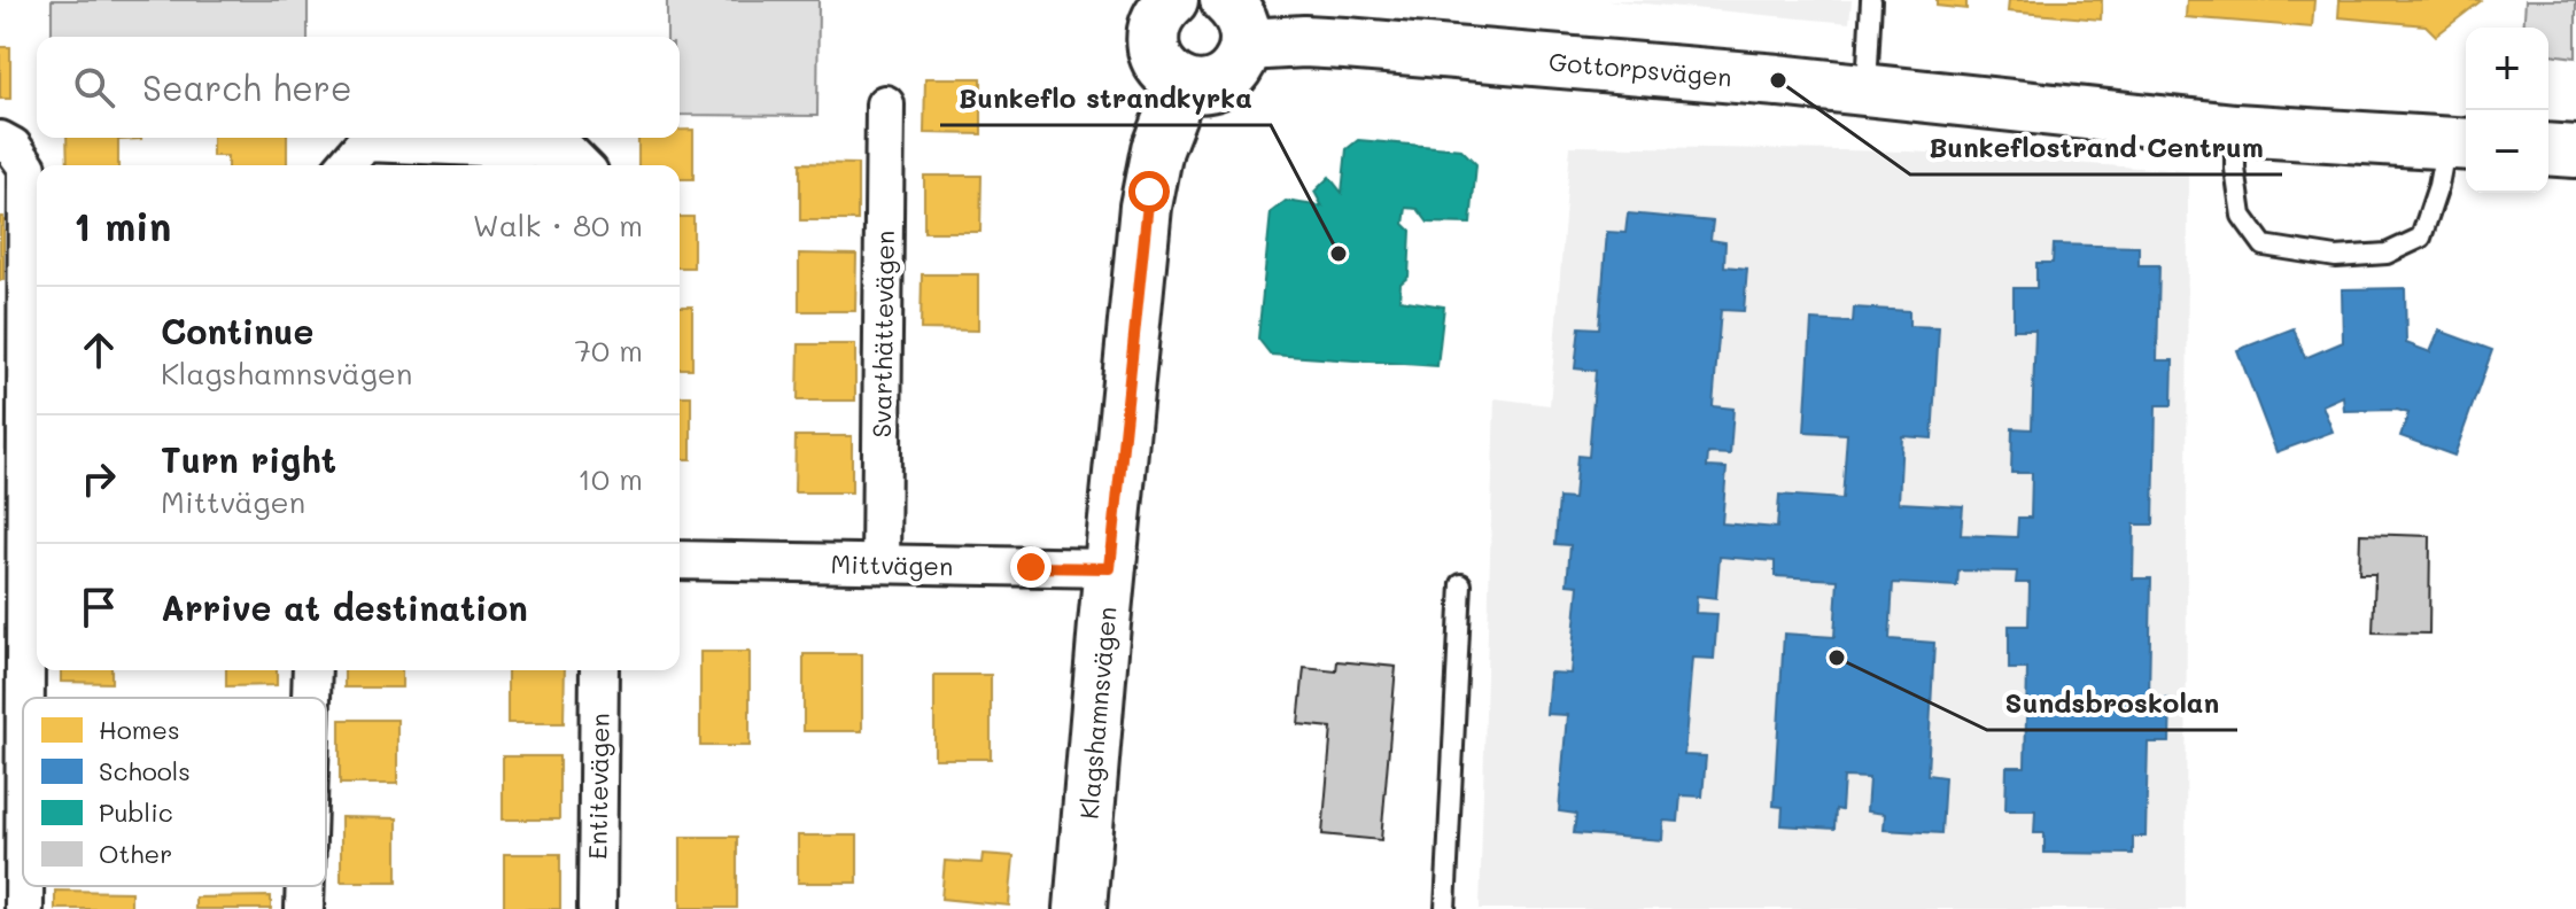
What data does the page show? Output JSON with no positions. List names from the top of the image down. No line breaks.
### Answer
{"streets":{"street":["Gottorpsvägen","Svarthättevägen","Mittvägen","Klagshamnsvägen","Entitevägen"]},"crossings":[["Svarthättevägen","Mittvägen"],["Mittvägen","Klagshamnsvägen"]],"places":["Bunkeflostrand Centrum","Bunkeflo strandkyrka","Sundsbroskolan"],"legend":["Homes","Schools","Public","Other"],"page":{"map_buttons":["+","−"],"search":"Search here","heading":["1 min","Walk · 80 m"],"list":[["Continue","Klagshamnsvägen","70 m"],["Turn right","Mittvägen","10 m"],"Arrive at destination"]}}
